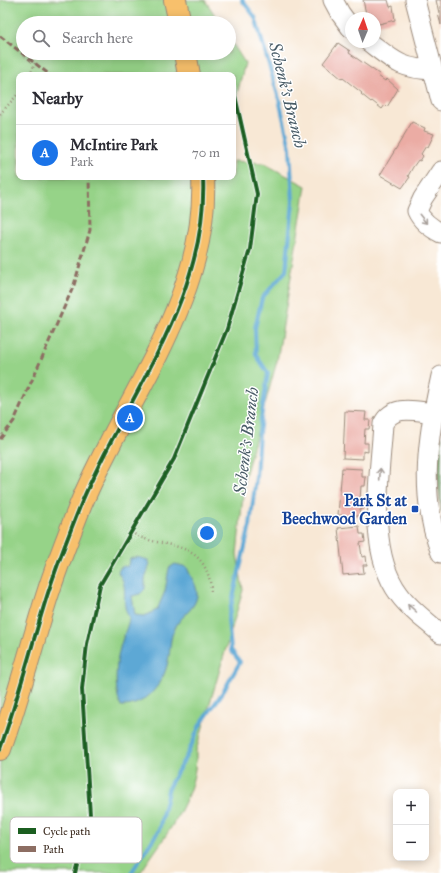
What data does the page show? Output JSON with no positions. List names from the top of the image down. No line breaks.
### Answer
{"water":["Schenk's Branch"],"places":{"transit":["Park St at Beechwood Garden"]},"legend":["Cycle path","Path"],"north":"top","page":{"search":"Search here","heading":"Nearby","list":[{"mark":"A","name":"McIntire Park","note":"Park","value":"70 m"}],"pins":"A","map_buttons":["+","−"]}}
